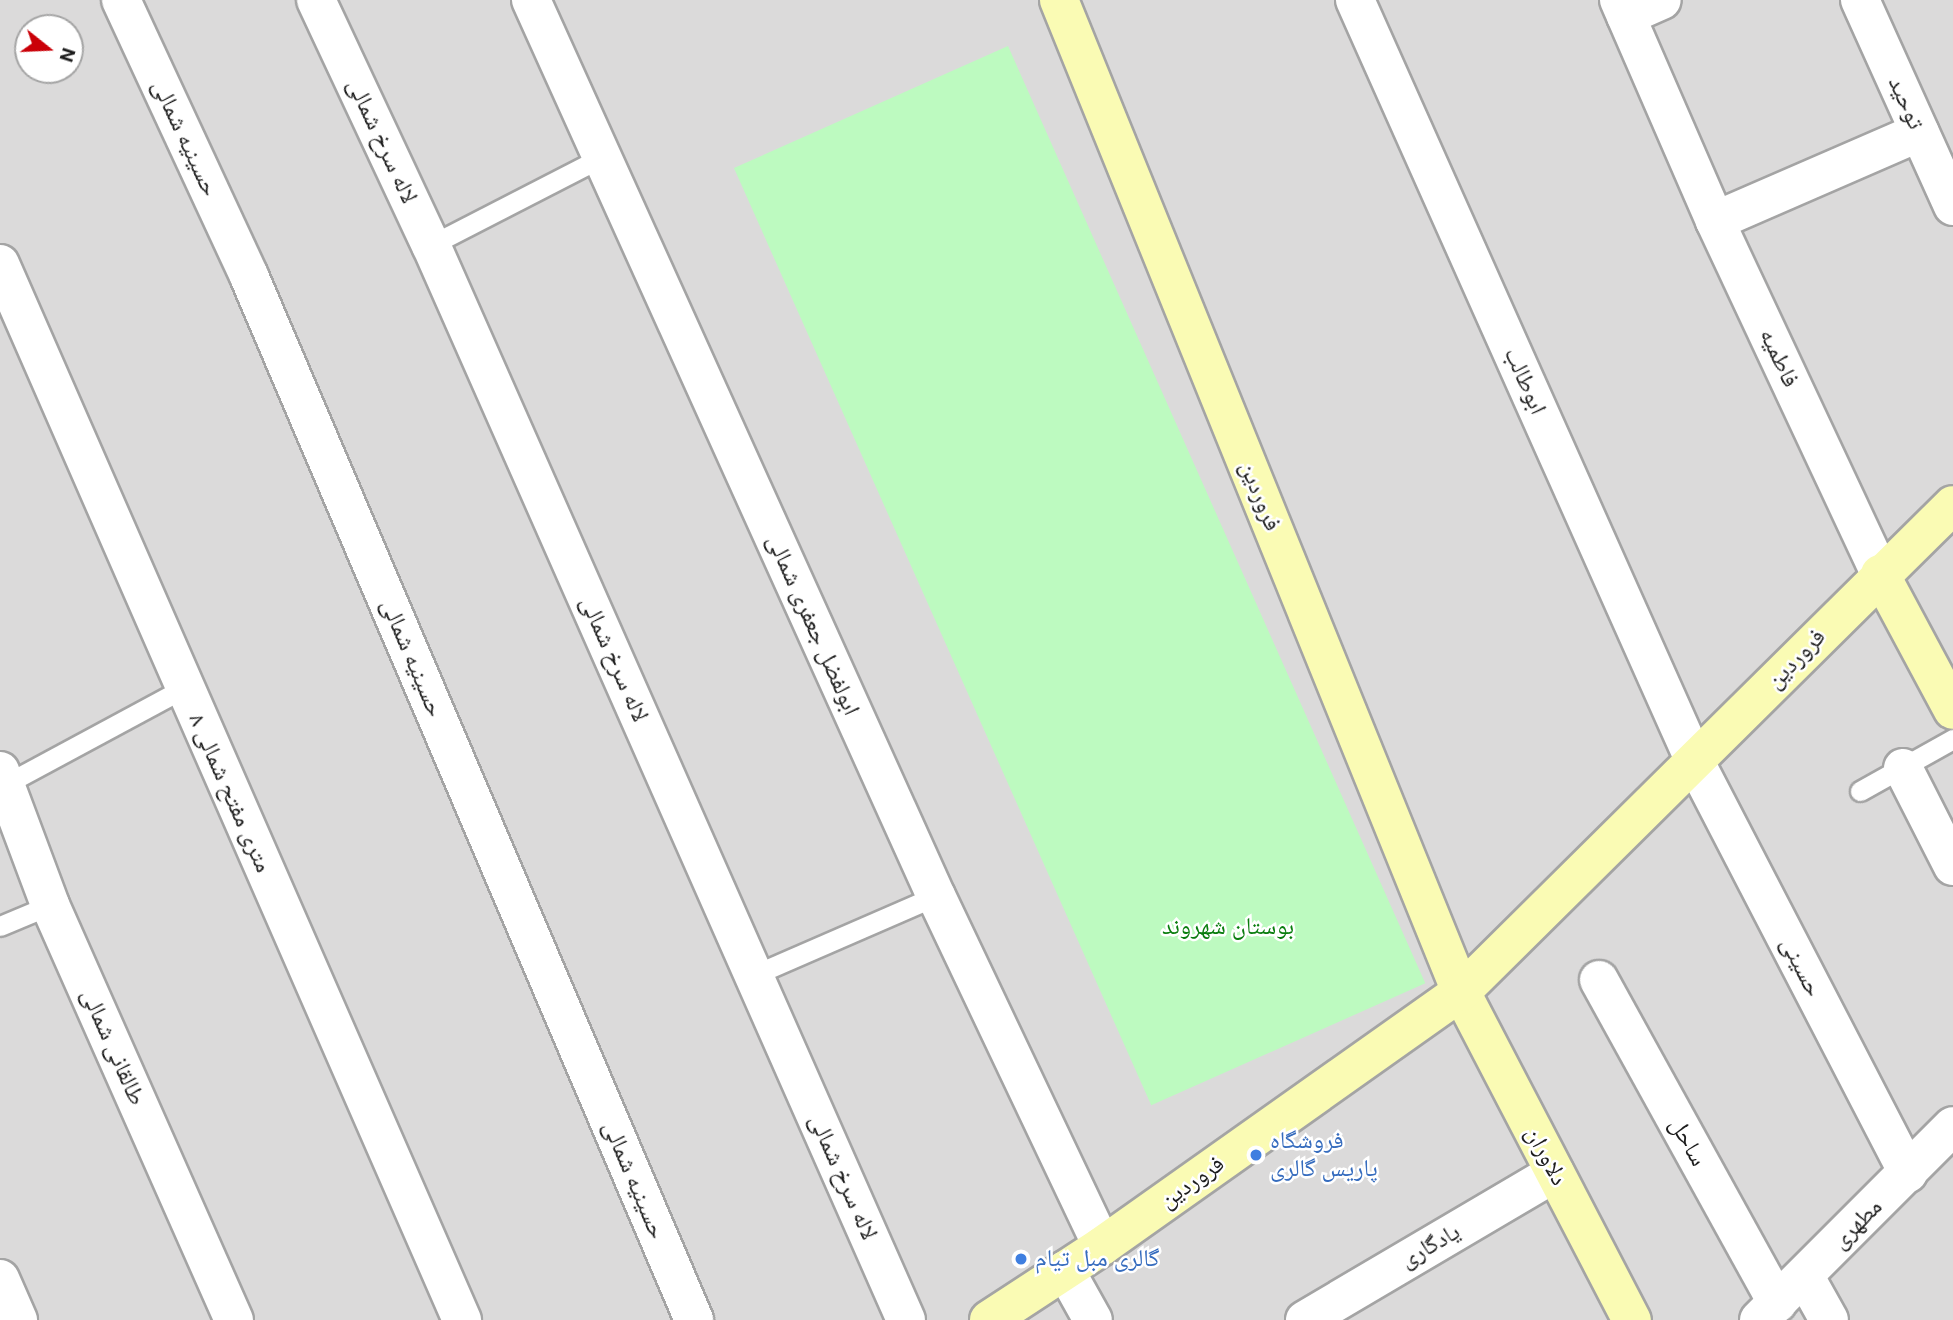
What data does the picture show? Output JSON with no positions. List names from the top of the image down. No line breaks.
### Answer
{"streets":{"street":["توحید","حسینیه شمالی","لاله سرخ شمالی","فاطمیه","ابوطالب","فروردین","ابولفضل جعفری شمالی","۸ متری مفتح شمالی","حسینی","طالقانی شمالی","ساحل","دلاوران","مطهری","یادگاری"]},"crossings":[["فاطمیه","فروردین"],["ابوطالب","فروردین"],["ابوطالب","حسینی"],["فروردین","ابولفضل جعفری شمالی"],["فروردین","حسینی"],["فروردین","دلاوران"],["حسینی","مطهری"],["ساحل","مطهری"],["دلاوران","یادگاری"]],"parks":["بوستان شهروند"],"places":["فروشگاه پاریس گالری","گالری مبل تیام"],"north":"right"}
